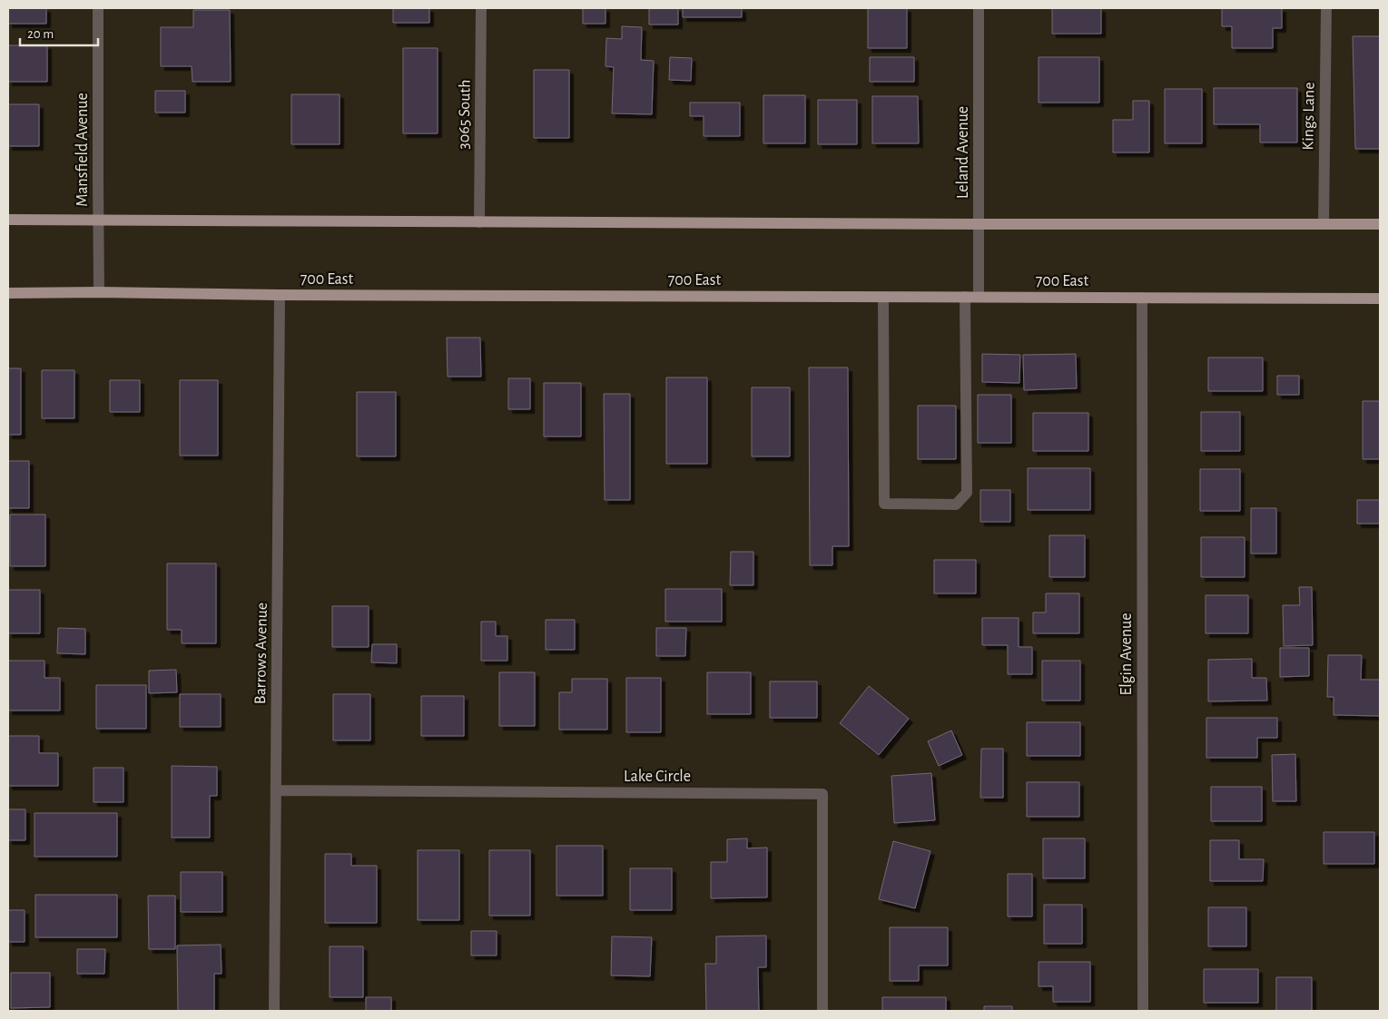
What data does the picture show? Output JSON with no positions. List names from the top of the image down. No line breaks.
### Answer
{"streets":{"main road":["700 East"],"street":["3065 South","Kings Lane","Mansfield Avenue","Leland Avenue","Barrows Avenue","Elgin Avenue","Lake Circle"]},"crossings":[["Mansfield Avenue","700 East"],["Leland Avenue","700 East"],["700 East","Barrows Avenue"],["700 East","Elgin Avenue"],["Barrows Avenue","Lake Circle"]],"scale_bar":"20 m"}
